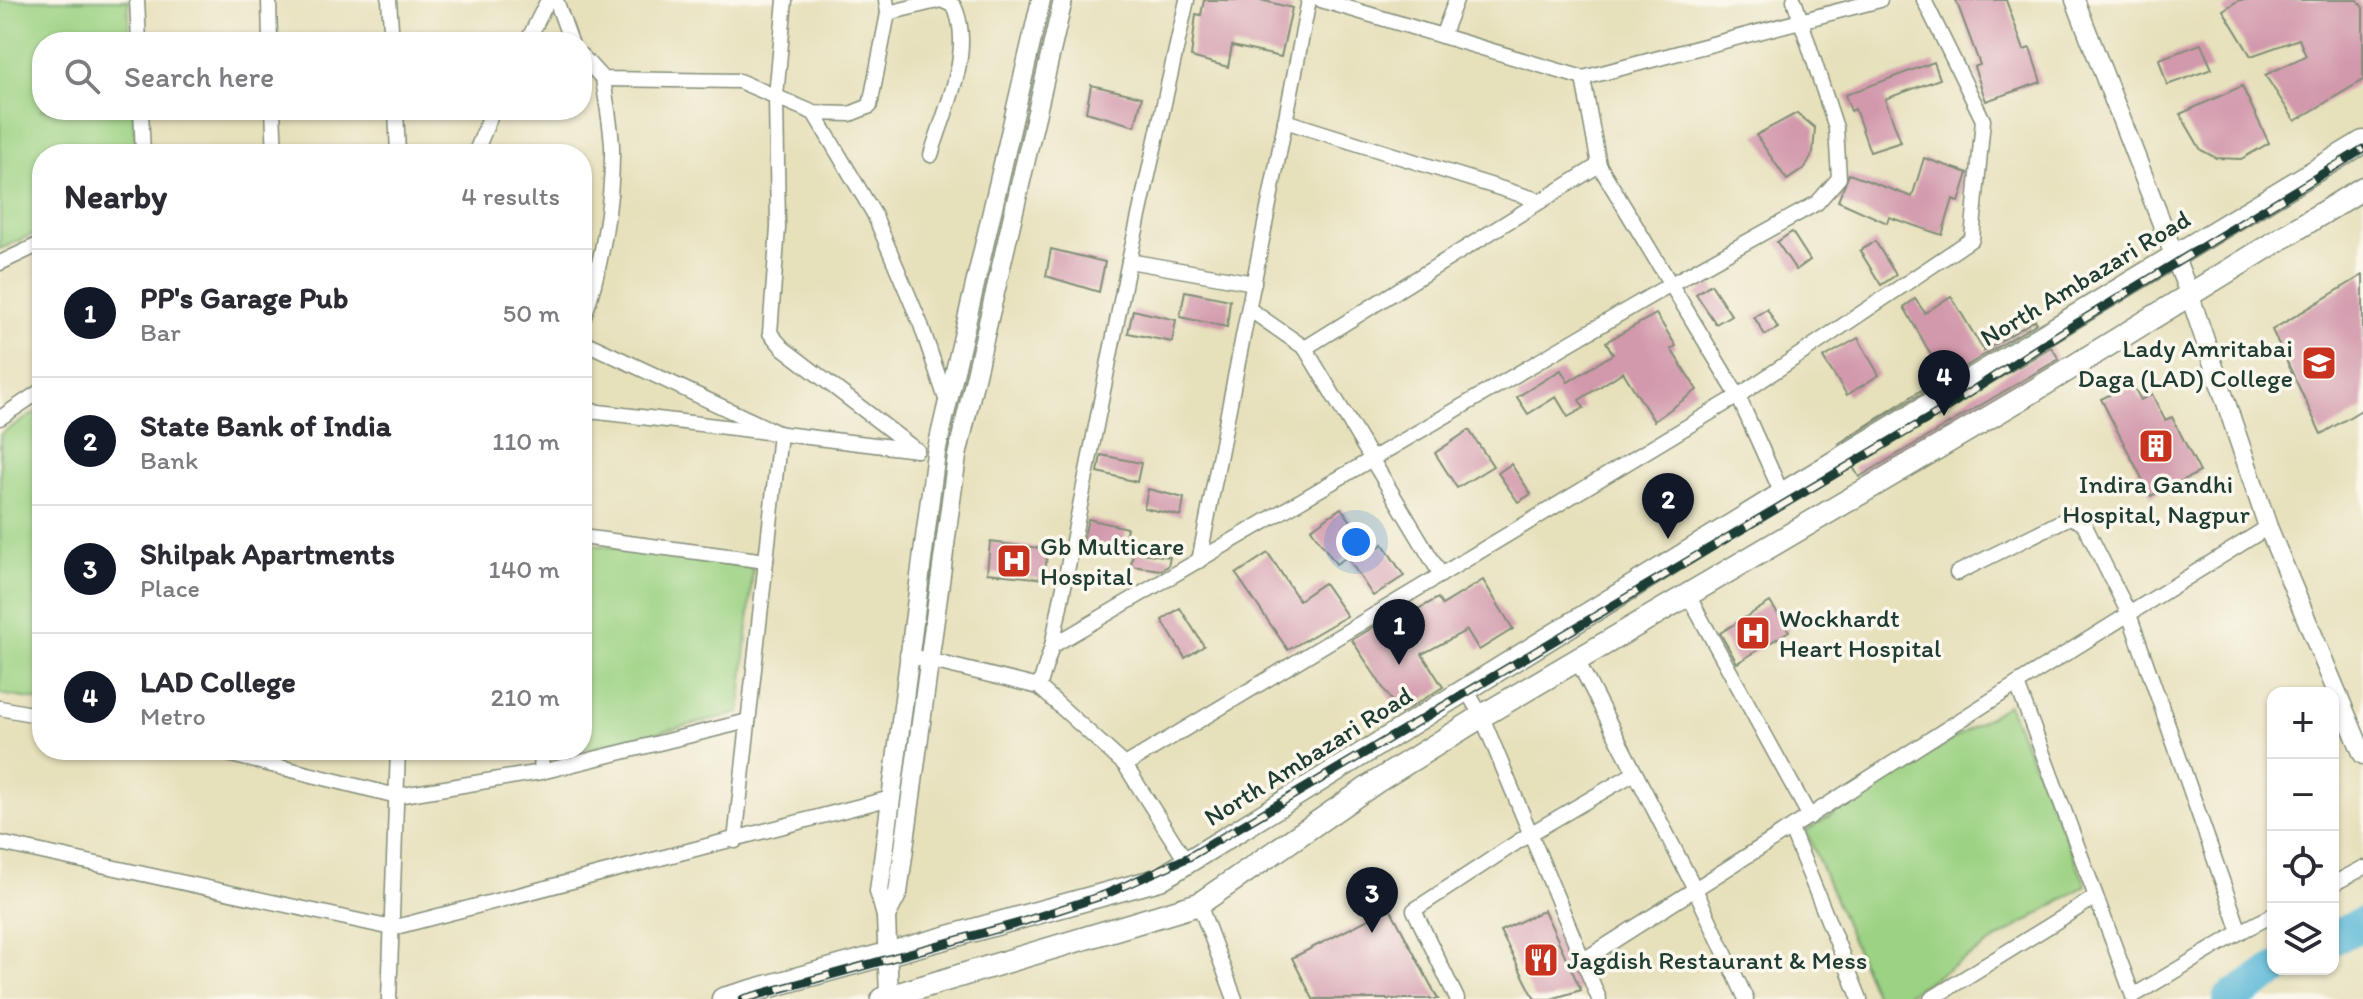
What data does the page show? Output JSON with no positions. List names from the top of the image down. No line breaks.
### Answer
{"streets":{"main road":["North Ambazari Road"]},"places":{"school or university":["Lady Amritabai Daga (LAD) College"],"building":["Indira Gandhi Hospital, Nagpur"],"hospital":["Gb Multicare Hospital","Wockhardt Heart Hospital"],"restaurant":["Jagdish Restaurant & Mess"]},"page":{"search":"Search here","heading":["Nearby","4 results"],"list":[{"mark":"1","name":"PP's Garage Pub","note":"Bar","value":"50 m"},{"mark":"2","name":"State Bank of India","note":"Bank","value":"110 m"},{"mark":"3","name":"Shilpak Apartments","note":"Place","value":"140 m"},{"mark":"4","name":"LAD College","note":"Metro","value":"210 m"}],"pins":["4","2","1","3"],"map_buttons":["+","−"]}}
